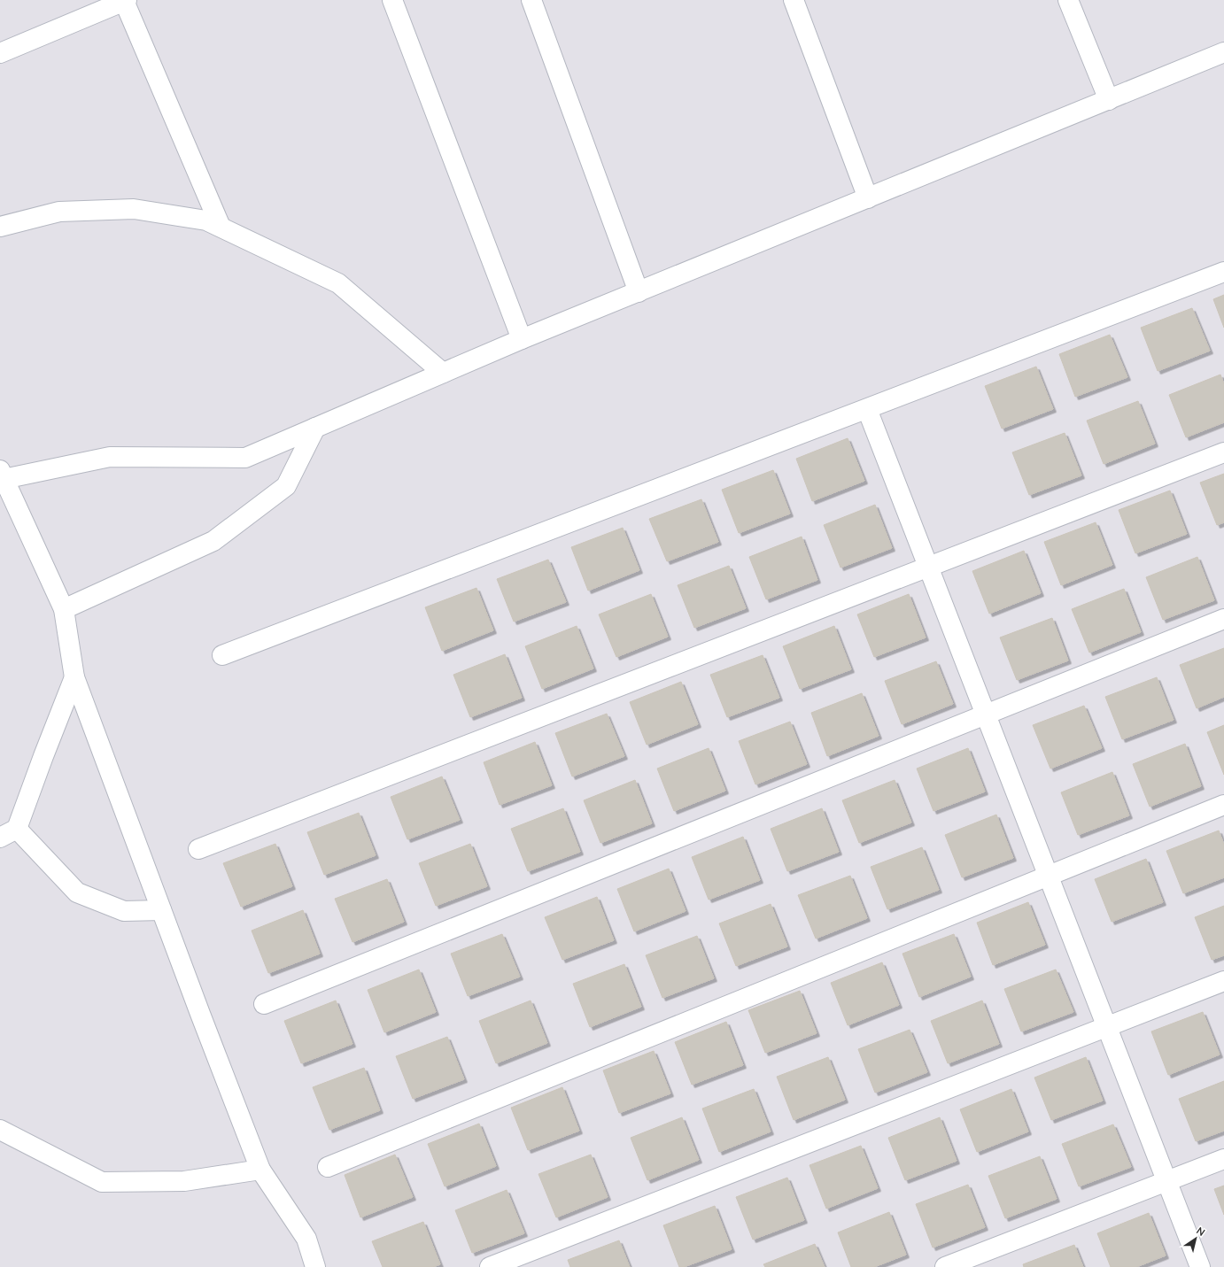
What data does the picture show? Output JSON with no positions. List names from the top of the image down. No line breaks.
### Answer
{"north":"top right"}
